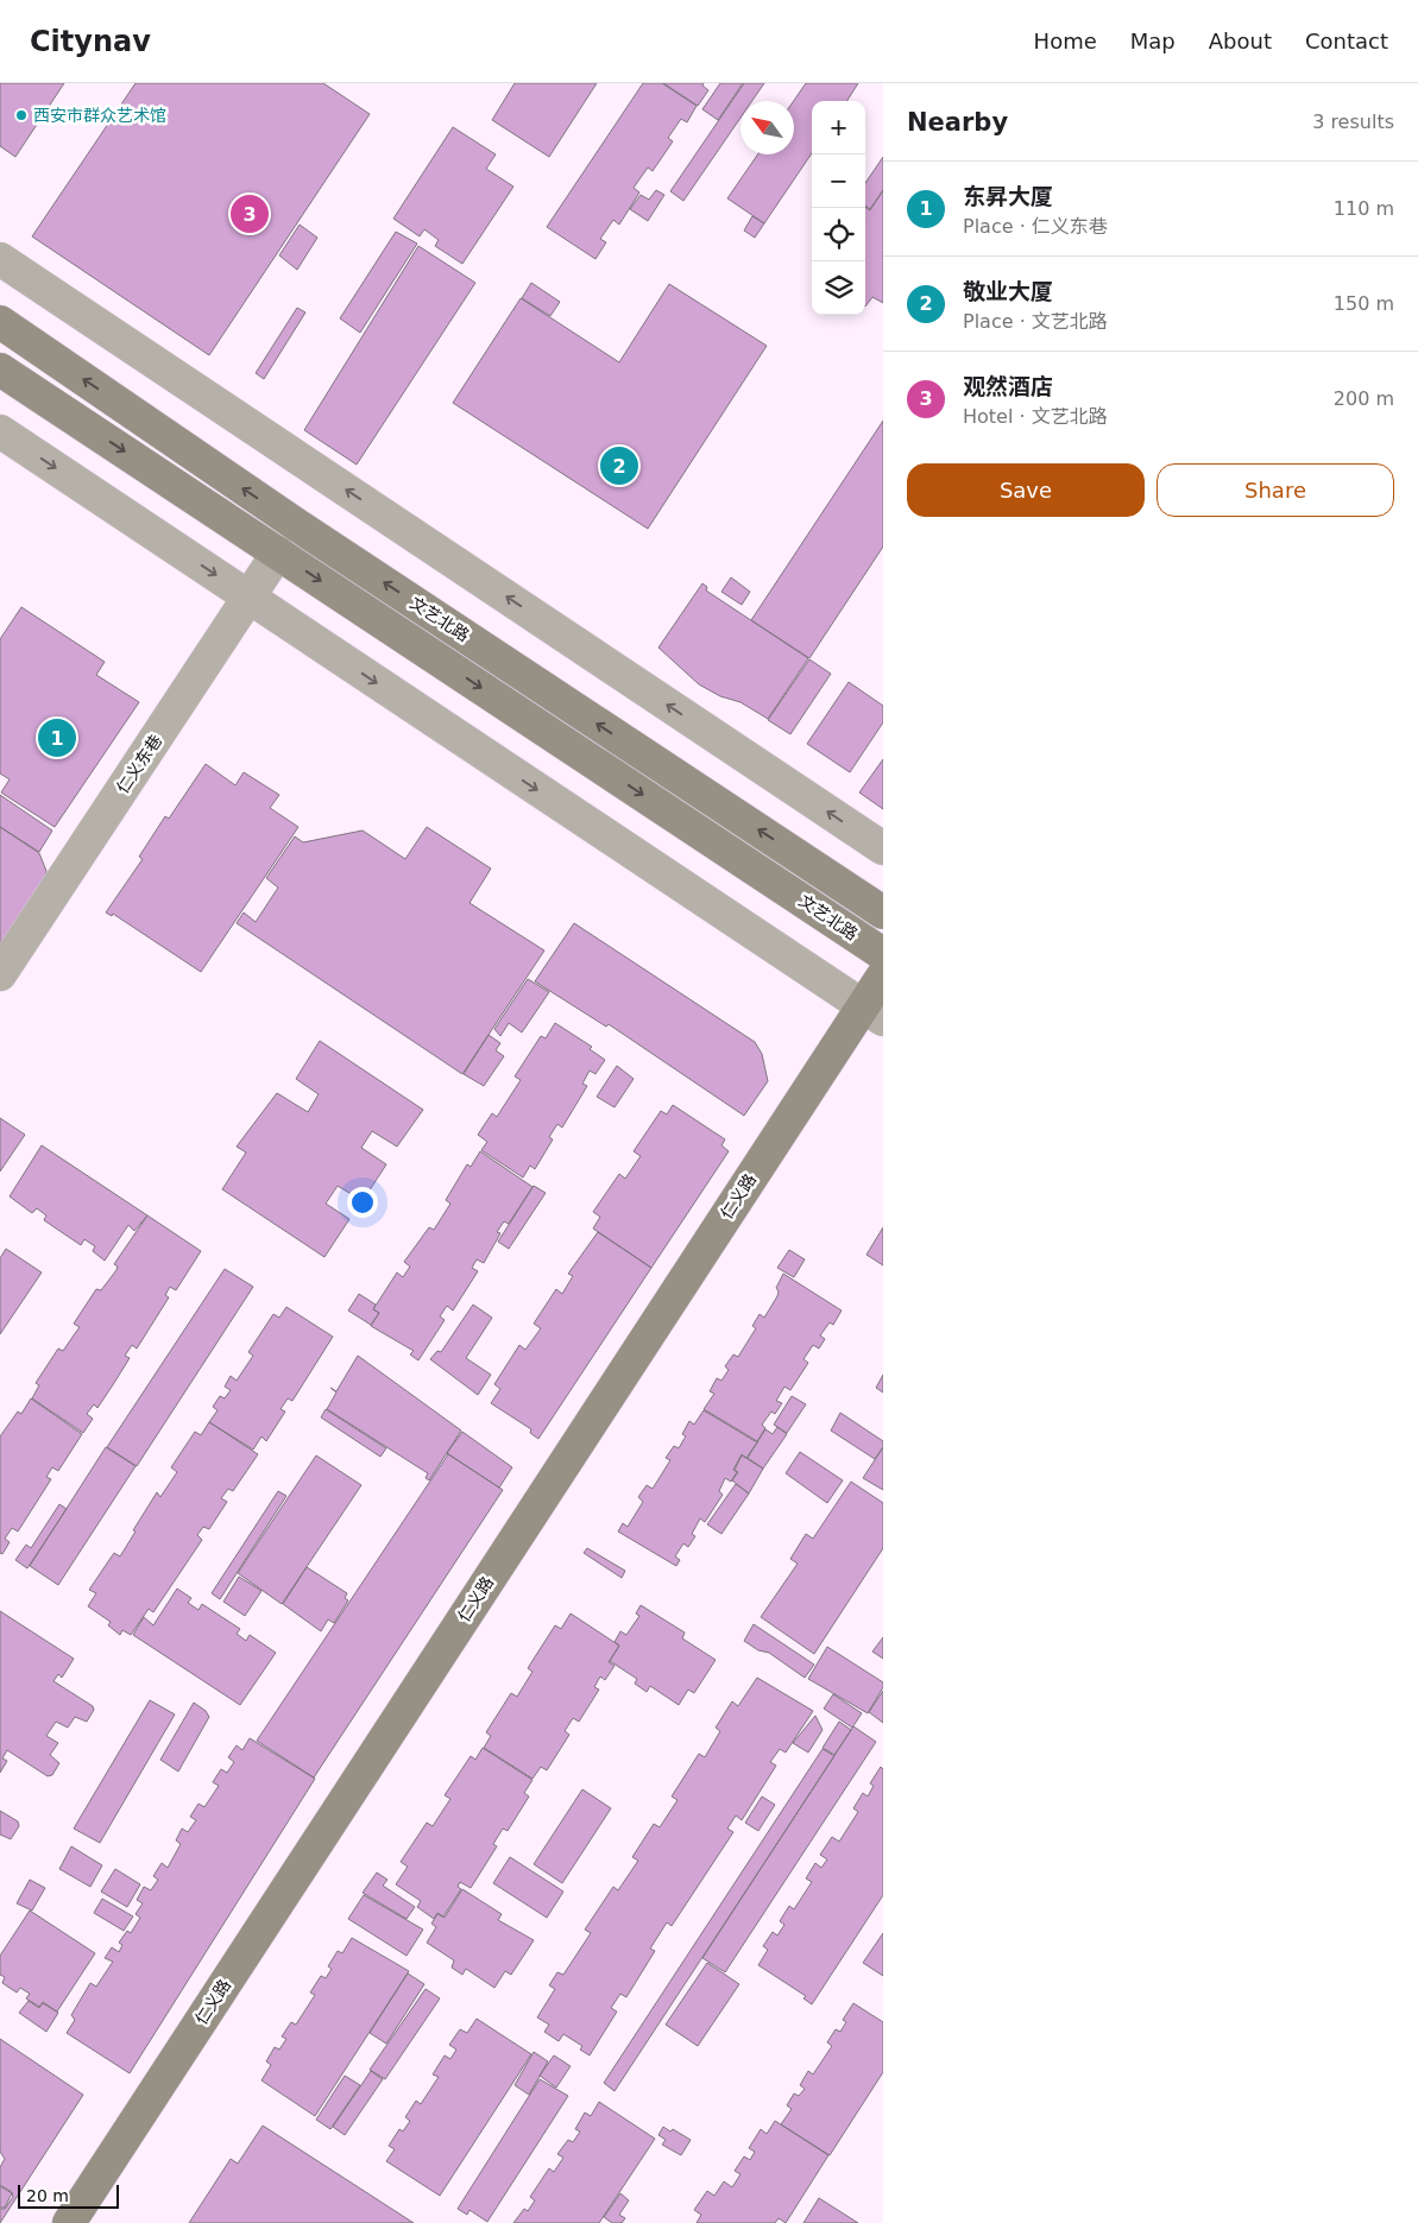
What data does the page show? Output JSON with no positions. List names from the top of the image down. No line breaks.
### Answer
{"streets":{"main road":["文艺北路","仁义路"],"street":["仁义东巷"]},"crossings":[["文艺北路","仁义东巷"]],"places":["西安市群众艺术馆"],"scale_bar":"20 m","north":"top left","page":{"header":"Citynav","nav":["Home","Map","About","Contact"],"heading":["Nearby","3 results"],"map_buttons":["+","−"],"list":[{"mark":"1","name":"东昇大厦","note":"Place · 仁义东巷","value":"110 m"},{"mark":"2","name":"敬业大厦","note":"Place · 文艺北路","value":"150 m"},{"mark":"3","name":"观然酒店","note":"Hotel · 文艺北路","value":"200 m"}],"pins":["3","2","1"],"buttons":["Save","Share"],"scale":"20 m"}}
